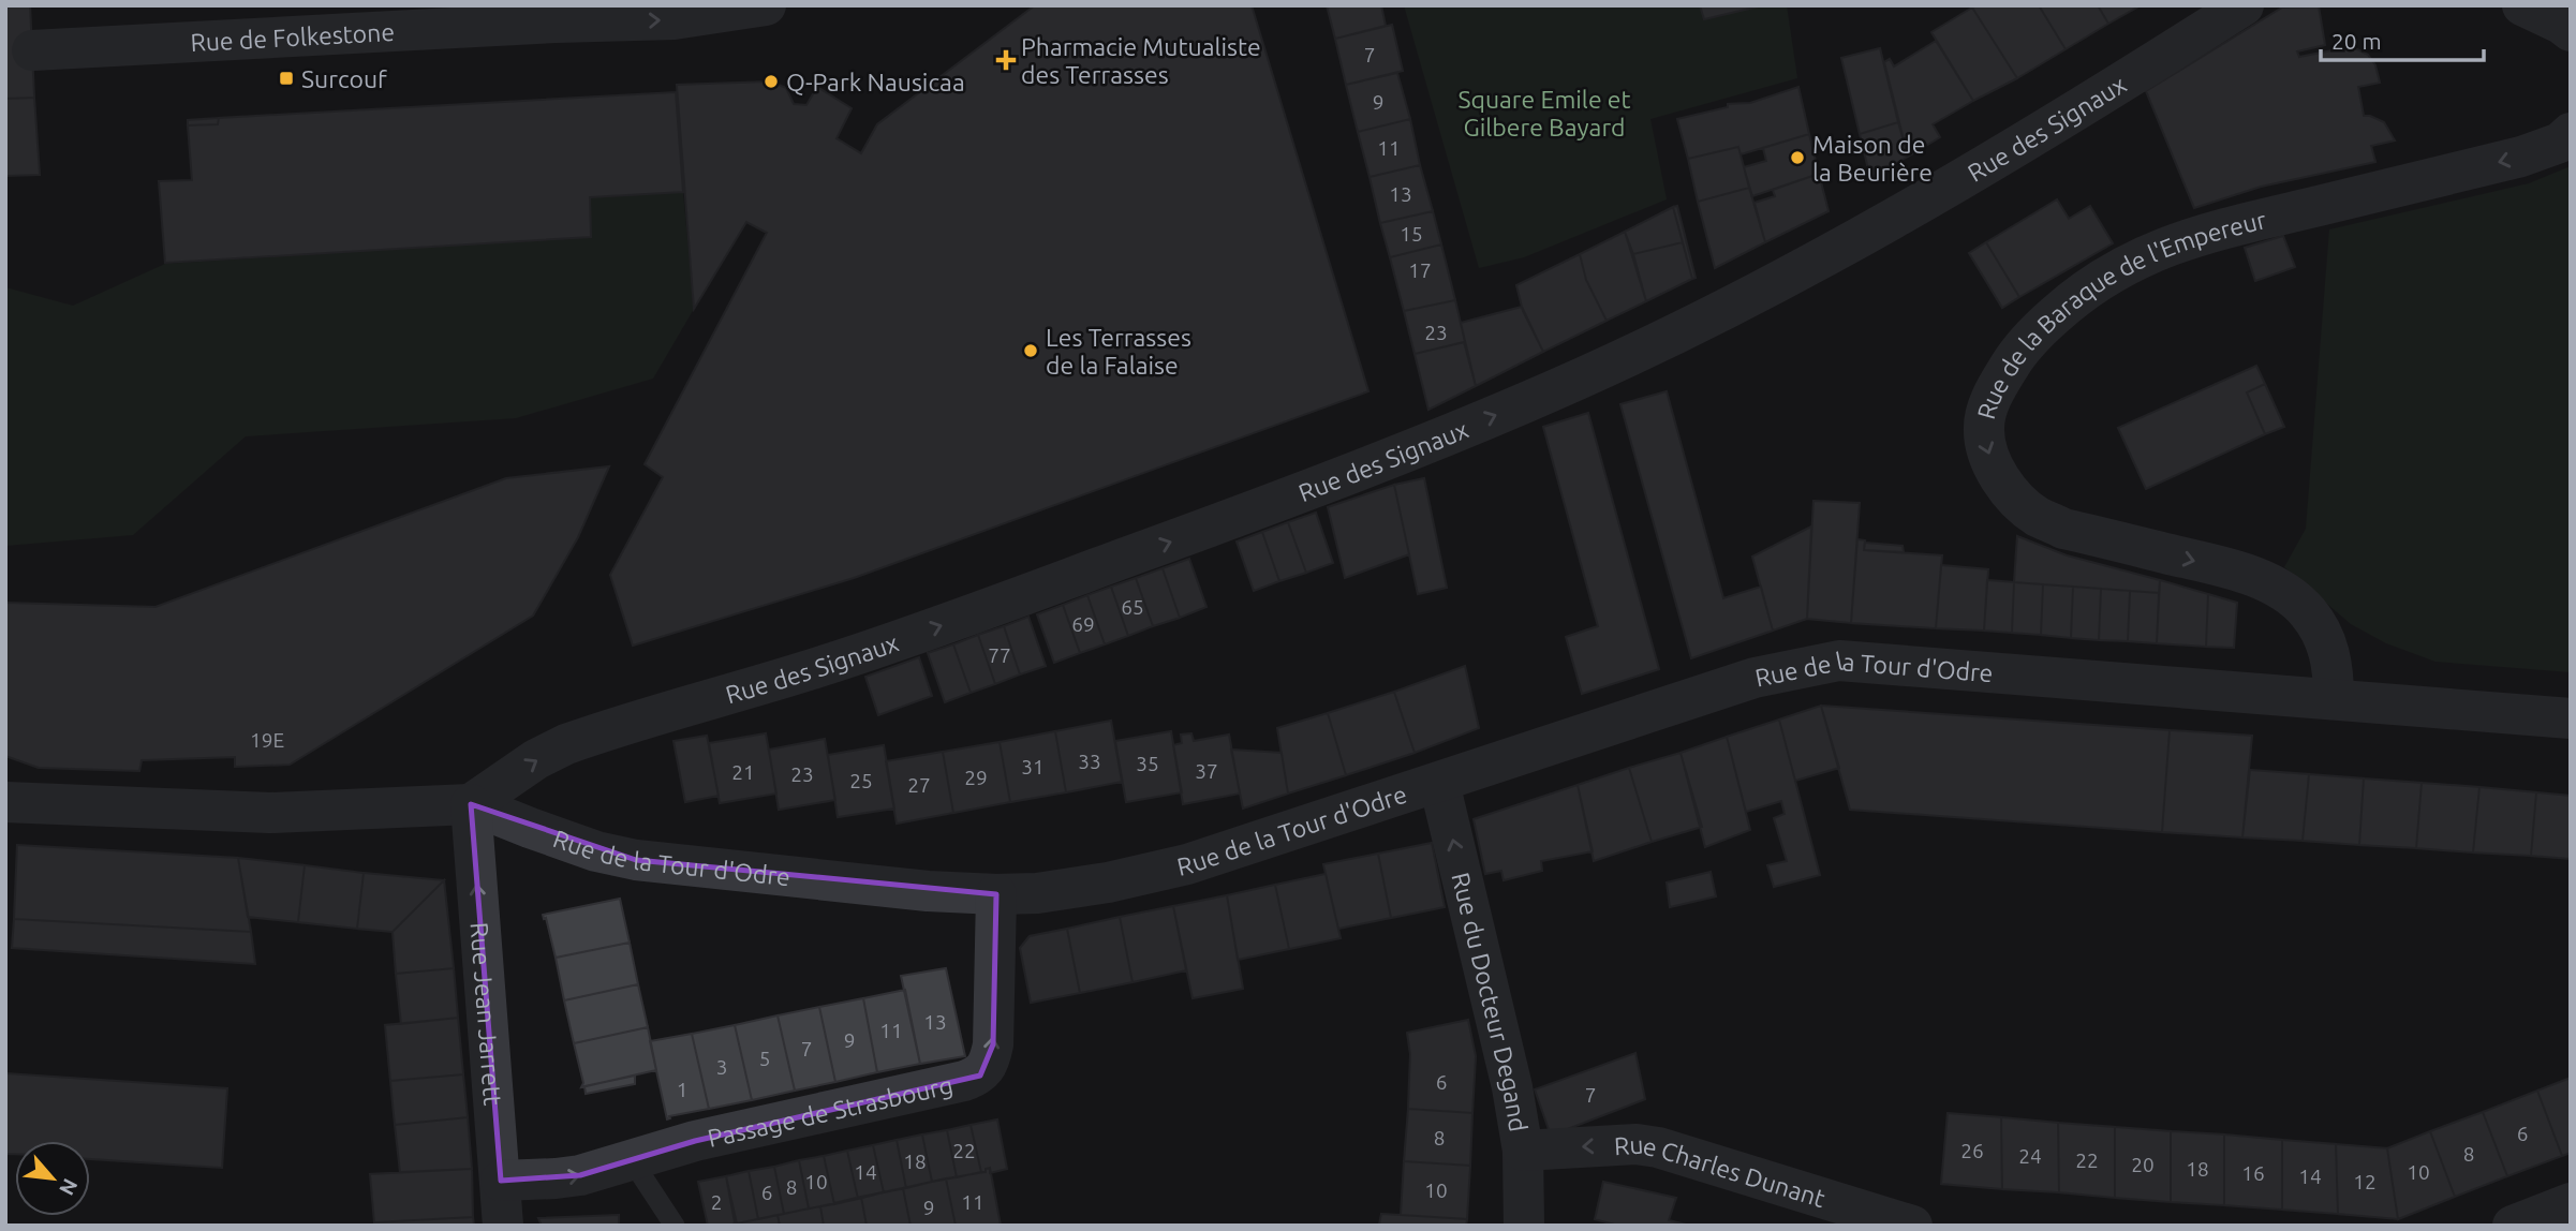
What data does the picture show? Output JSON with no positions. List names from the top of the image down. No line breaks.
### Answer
{"streets":{"street":["Rue de Folkestone","Rue des Signaux","Rue de la Baraque de l'Empereur","Rue de la Tour d'Odre","Rue du Docteur Degand","Rue Jean Jarrett","Passage de Strasbourg","Rue Charles Dunant"]},"crossings":[["Rue des Signaux","Rue de la Tour d'Odre"],["Rue des Signaux","Rue Jean Jarrett"],["Rue de la Baraque de l'Empereur","Rue de la Tour d'Odre"],["Rue de la Tour d'Odre","Rue du Docteur Degand"],["Rue de la Tour d'Odre","Rue Jean Jarrett"],["Rue de la Tour d'Odre","Passage de Strasbourg"],["Rue du Docteur Degand","Rue Charles Dunant"],["Rue Jean Jarrett","Passage de Strasbourg"]],"one_way":["Rue des Signaux","Rue du Docteur Degand","Rue Jean Jarrett","Passage de Strasbourg","Rue Charles Dunant"],"parks":["Square Emile et Gilbere Bayard"],"places":{"health":["Pharmacie Mutualiste des Terrasses"],"transit":["Surcouf"],"other":["Q-Park Nausicaa","Maison de la Beurière","Les Terrasses de la Falaise"]},"house_numbers":["7","9","11","13","15","17","23","65","69","77","19E","33","35","31","37","21","23","29","25","27","13","11","9","7","5","3","6","1","7","6","8","22","26","8","24","22","18","20","18","14","10","16","14","10","12","8","10","6","2","11","9"],"scale_bar":"20 m","north":"bottom right"}
